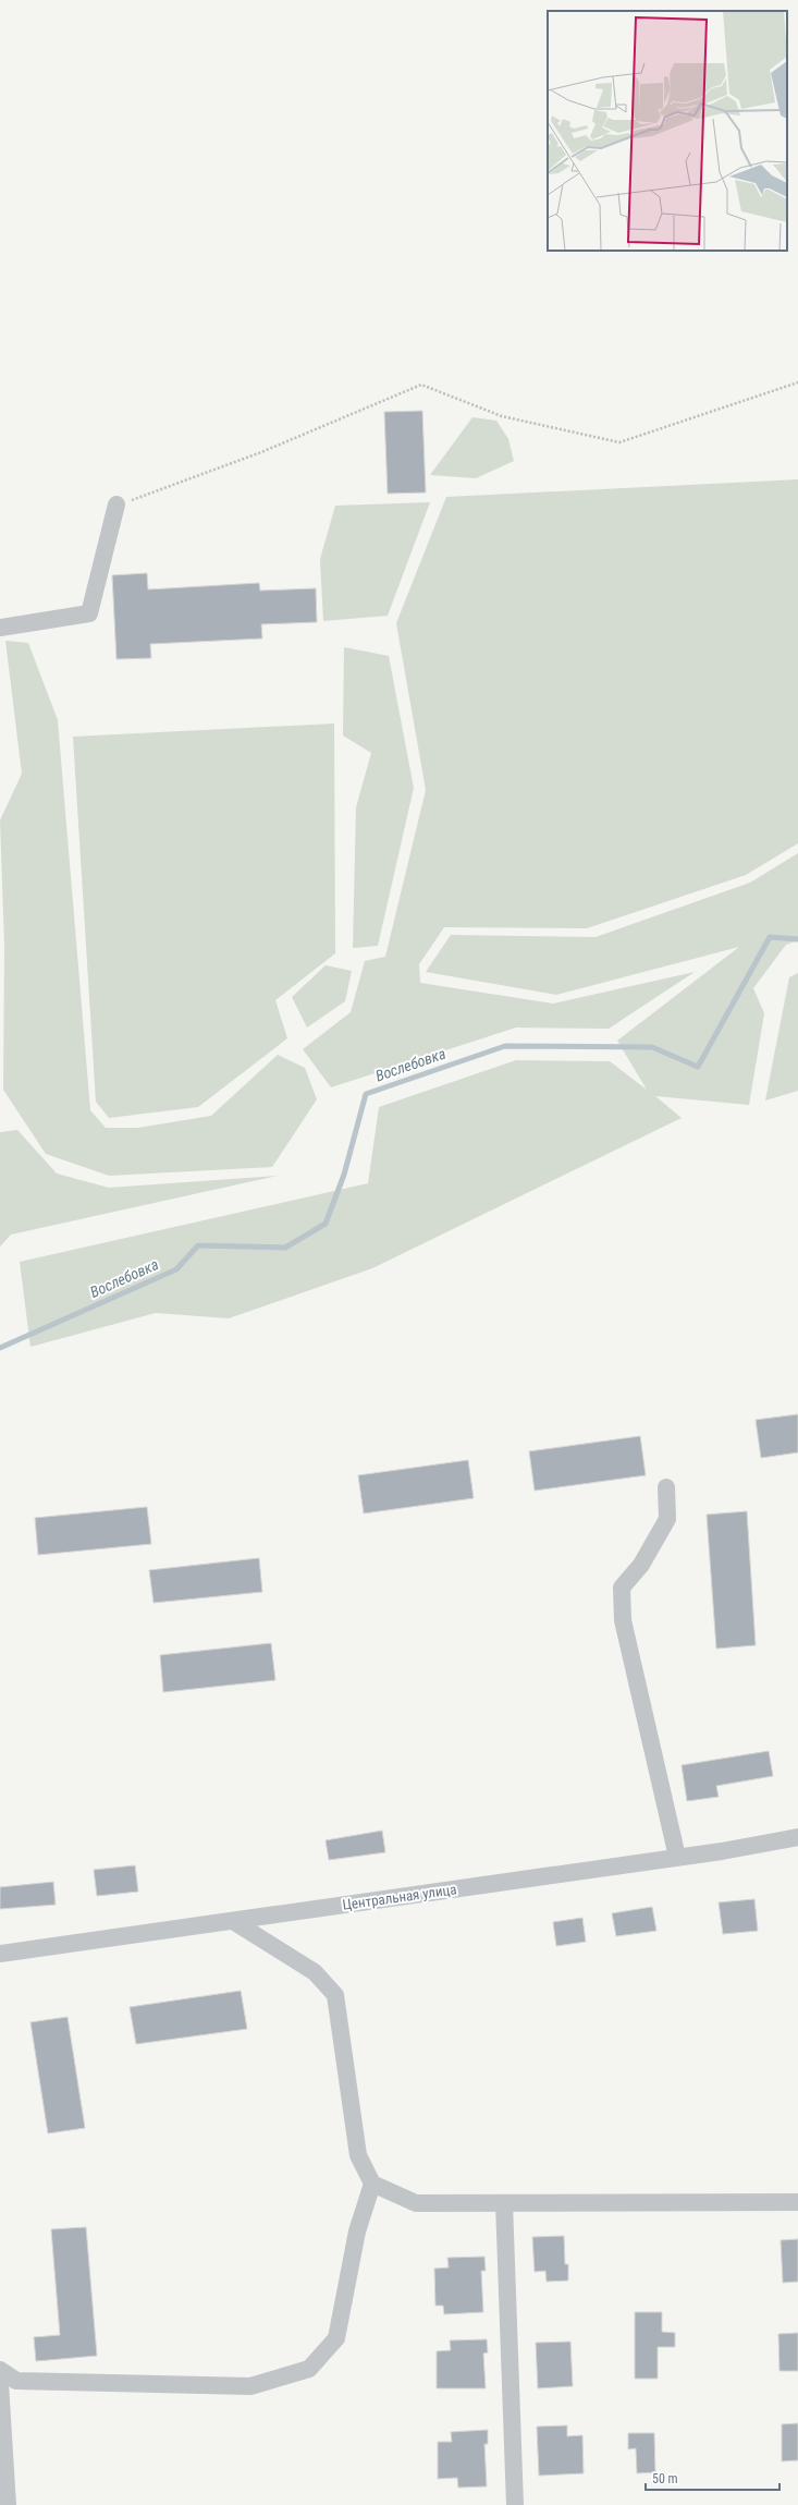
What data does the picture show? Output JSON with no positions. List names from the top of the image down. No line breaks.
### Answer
{"streets":{"street":["Центральная улица"]},"water":["Вослебовка"],"scale_bar":"50 m"}
